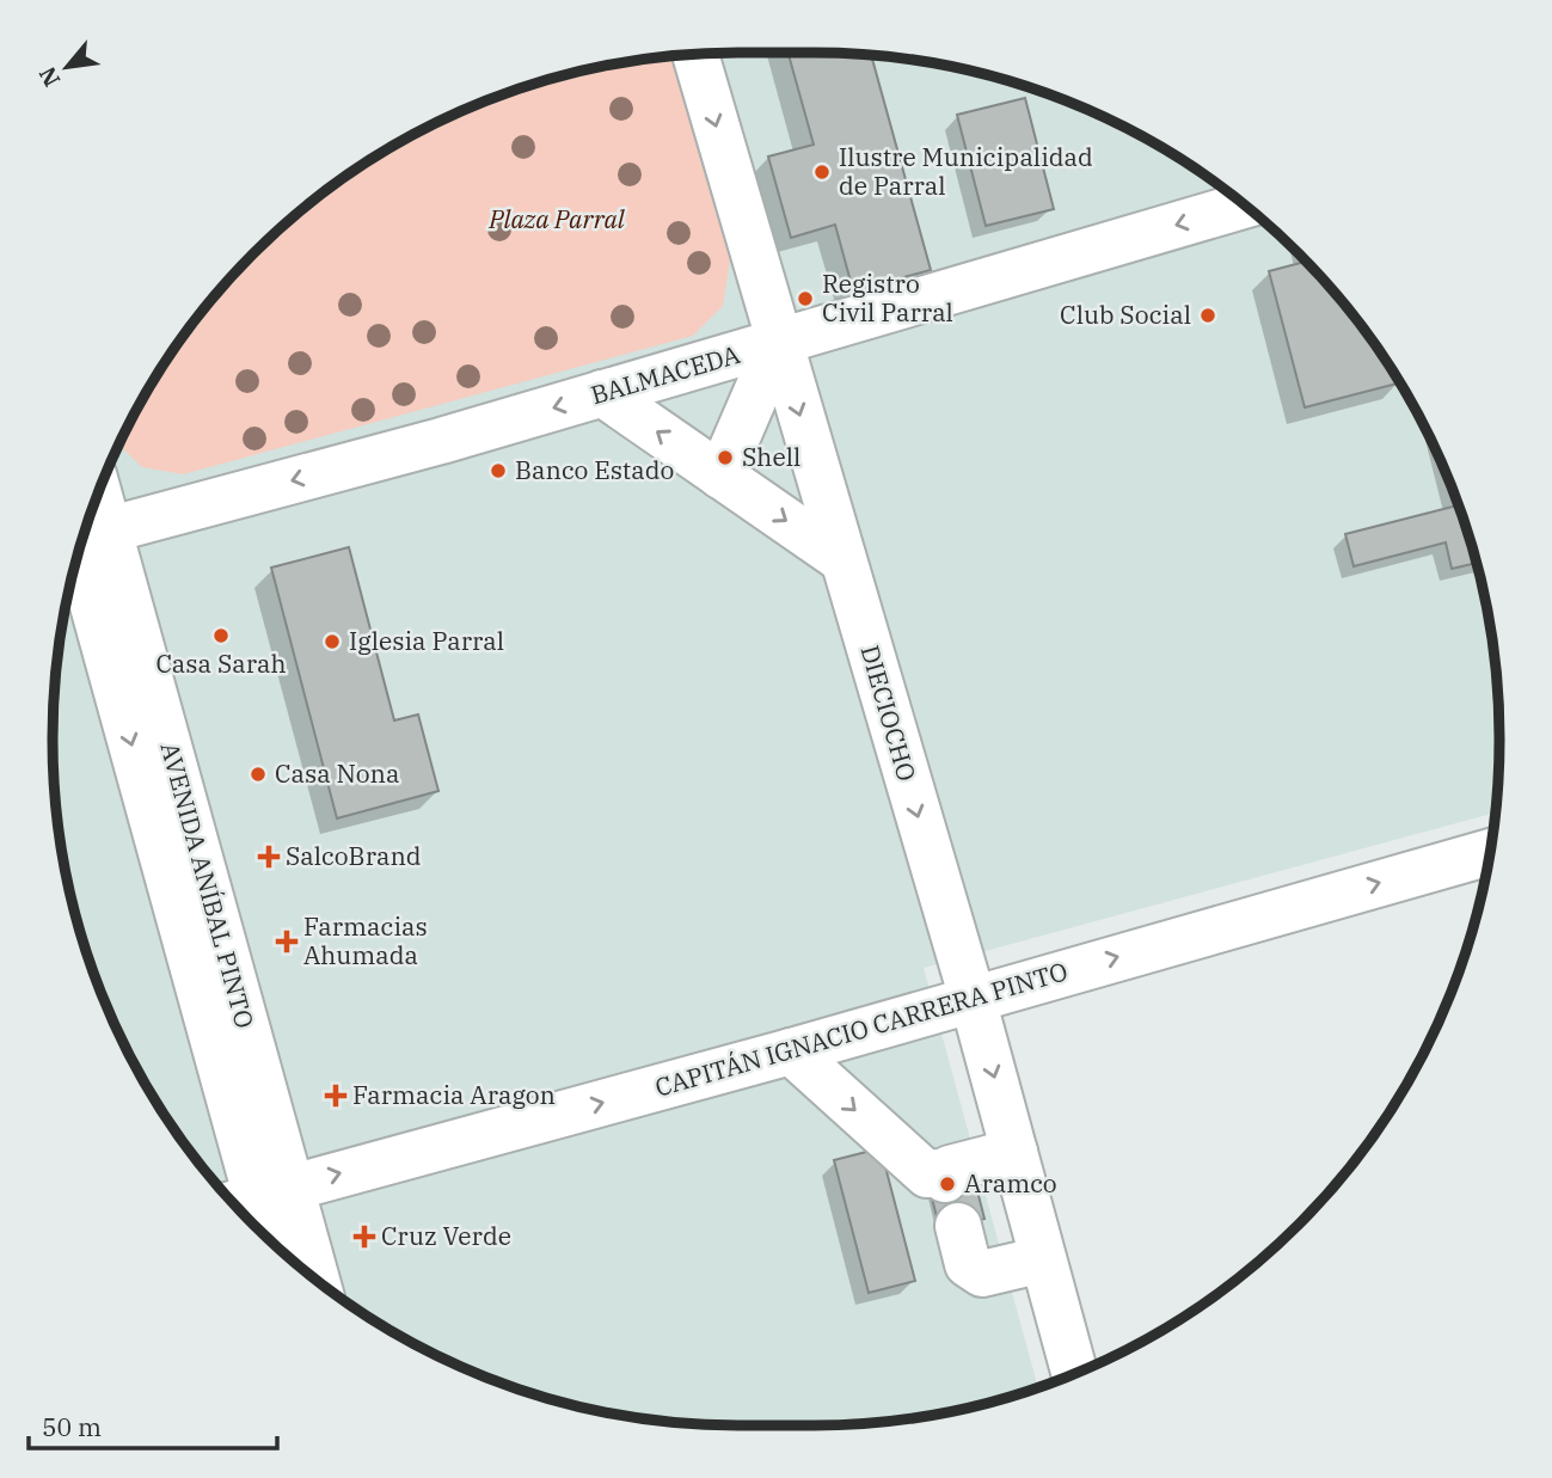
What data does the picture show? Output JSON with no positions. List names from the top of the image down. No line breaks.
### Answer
{"streets":{"main road":["BALMACEDA","DIECIOCHO","AVENIDA ANÍBAL PINTO","CAPITÁN IGNACIO CARRERA PINTO"]},"crossings":[["BALMACEDA","DIECIOCHO"],["DIECIOCHO","CAPITÁN IGNACIO CARRERA PINTO"],["AVENIDA ANÍBAL PINTO","CAPITÁN IGNACIO CARRERA PINTO"]],"one_way":["BALMACEDA","DIECIOCHO","CAPITÁN IGNACIO CARRERA PINTO"],"parks":["Plaza Parral"],"places":{"other":["Ilustre Municipalidad de Parral","Registro Civil Parral","Club Social","Shell","Banco Estado","Casa Sarah","Iglesia Parral","Casa Nona","Aramco"],"health":["SalcoBrand","Farmacias Ahumada","Farmacia Aragon","Cruz Verde"]},"scale_bar":"50 m","north":"bottom left"}
